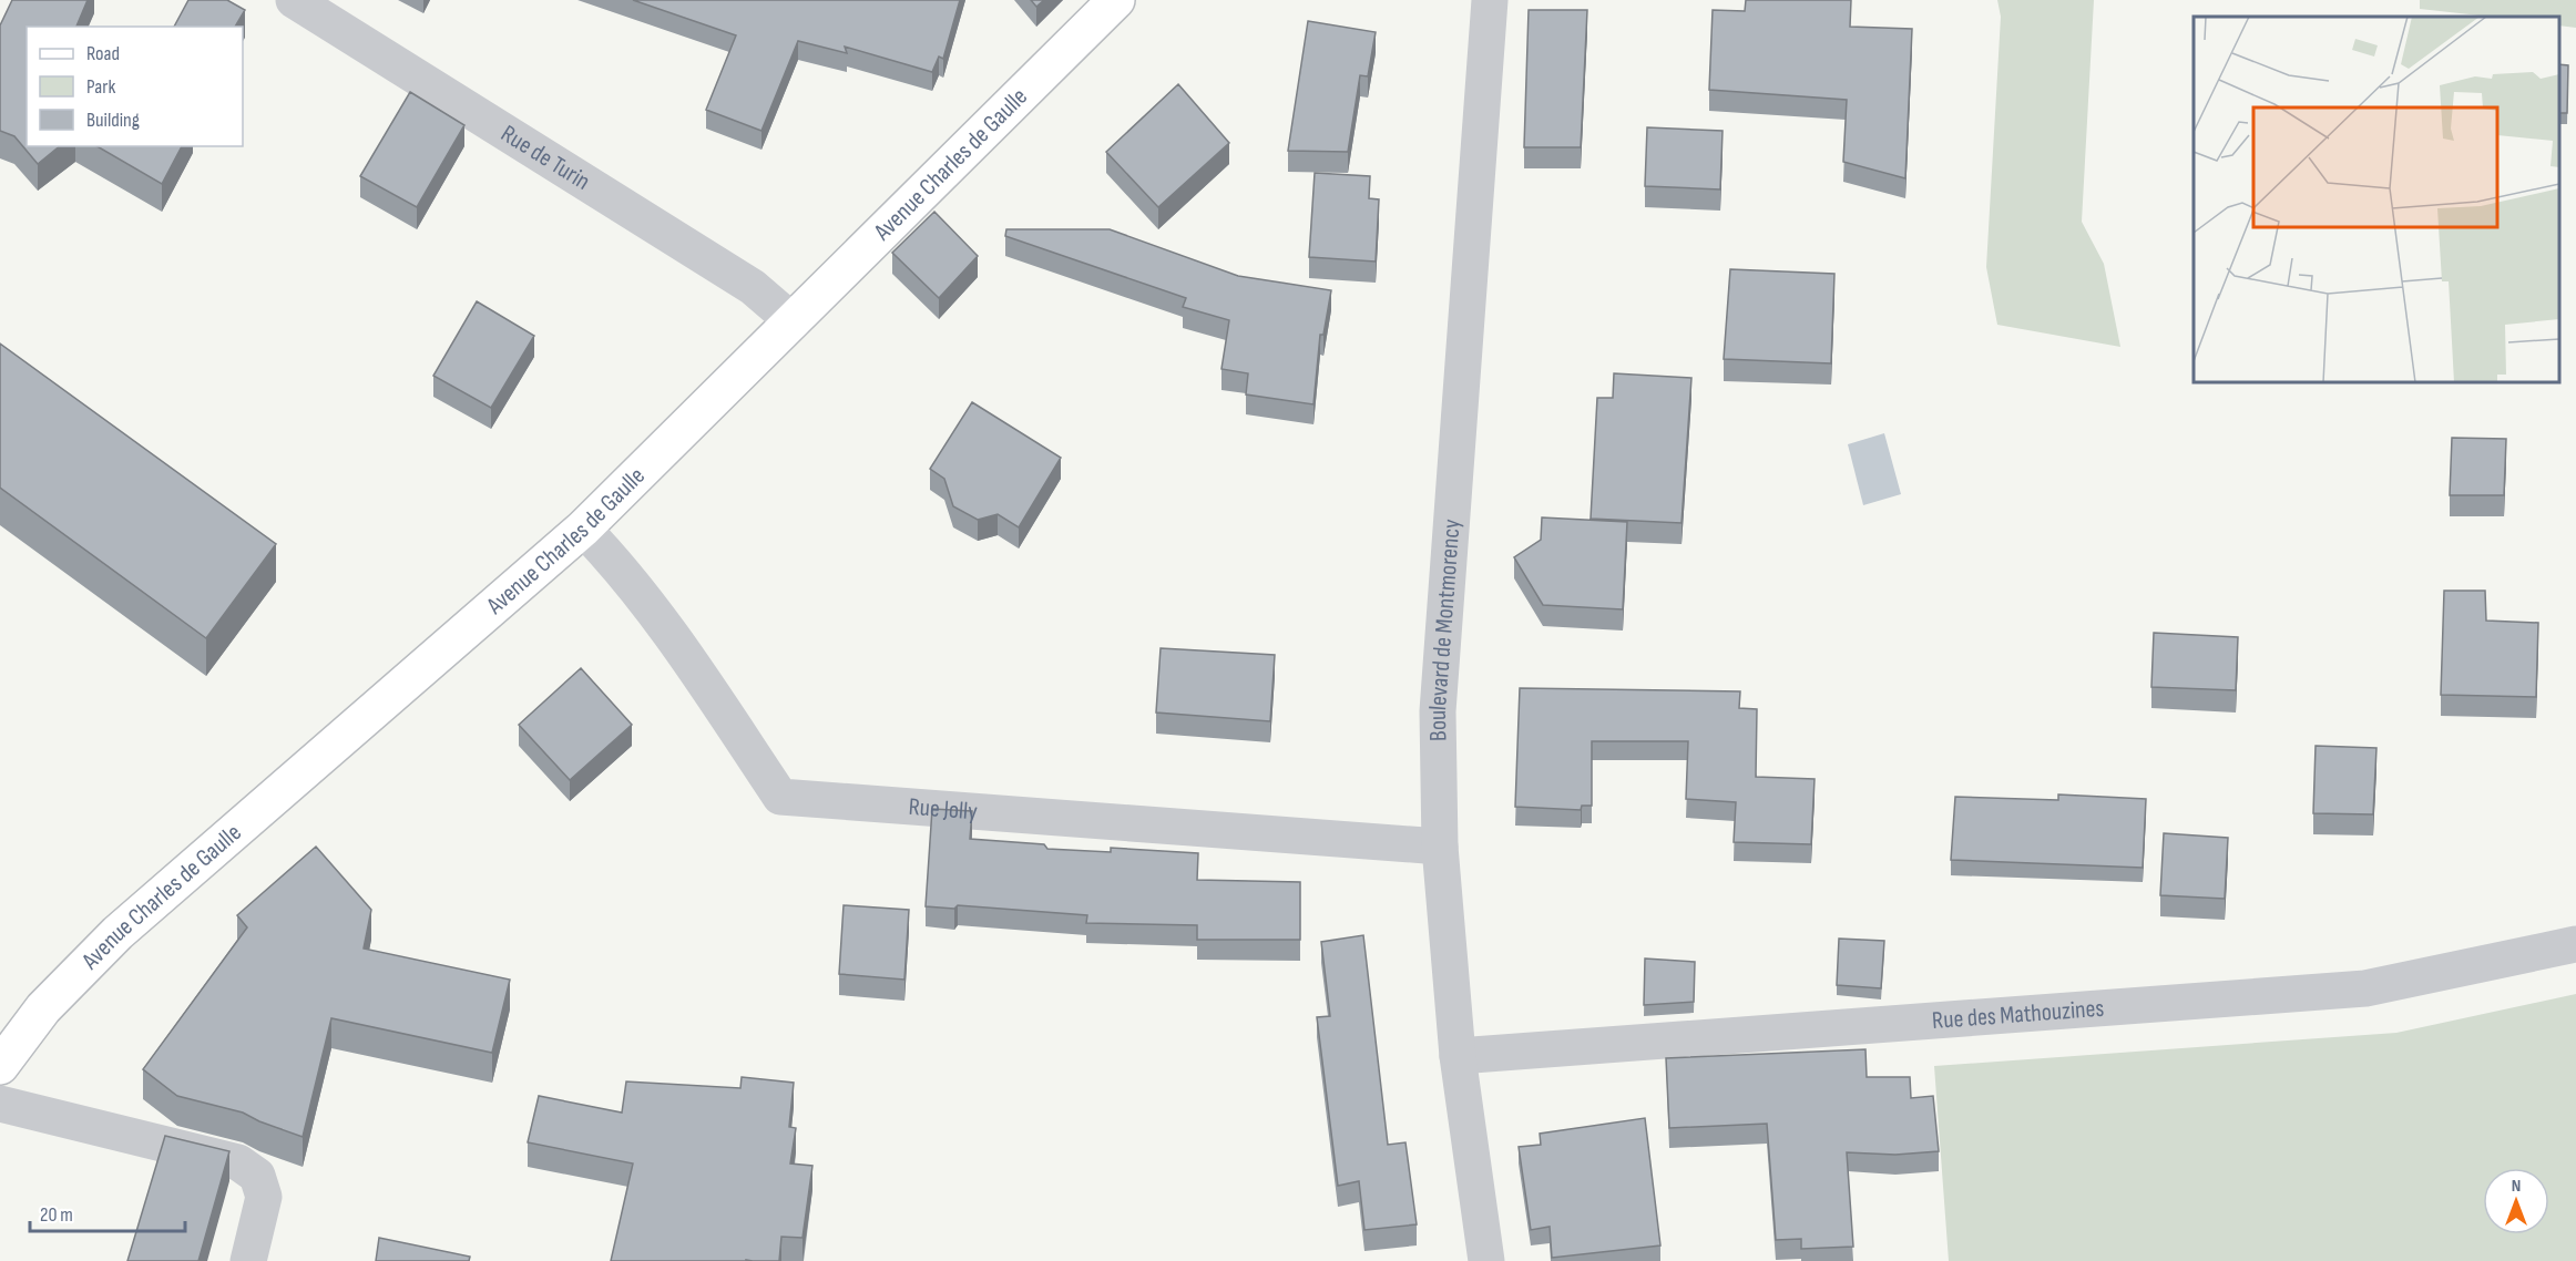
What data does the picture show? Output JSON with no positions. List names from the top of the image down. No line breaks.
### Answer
{"streets":{"main road":["Avenue Charles de Gaulle"],"street":["Rue de Turin","Boulevard de Montmorency","Rue Jolly","Rue des Mathouzines"]},"crossings":[["Rue de Turin","Avenue Charles de Gaulle"],["Avenue Charles de Gaulle","Rue Jolly"],["Boulevard de Montmorency","Rue Jolly"],["Boulevard de Montmorency","Rue des Mathouzines"]],"legend":["Road","Park","Building"],"scale_bar":"20 m","north":"top"}
